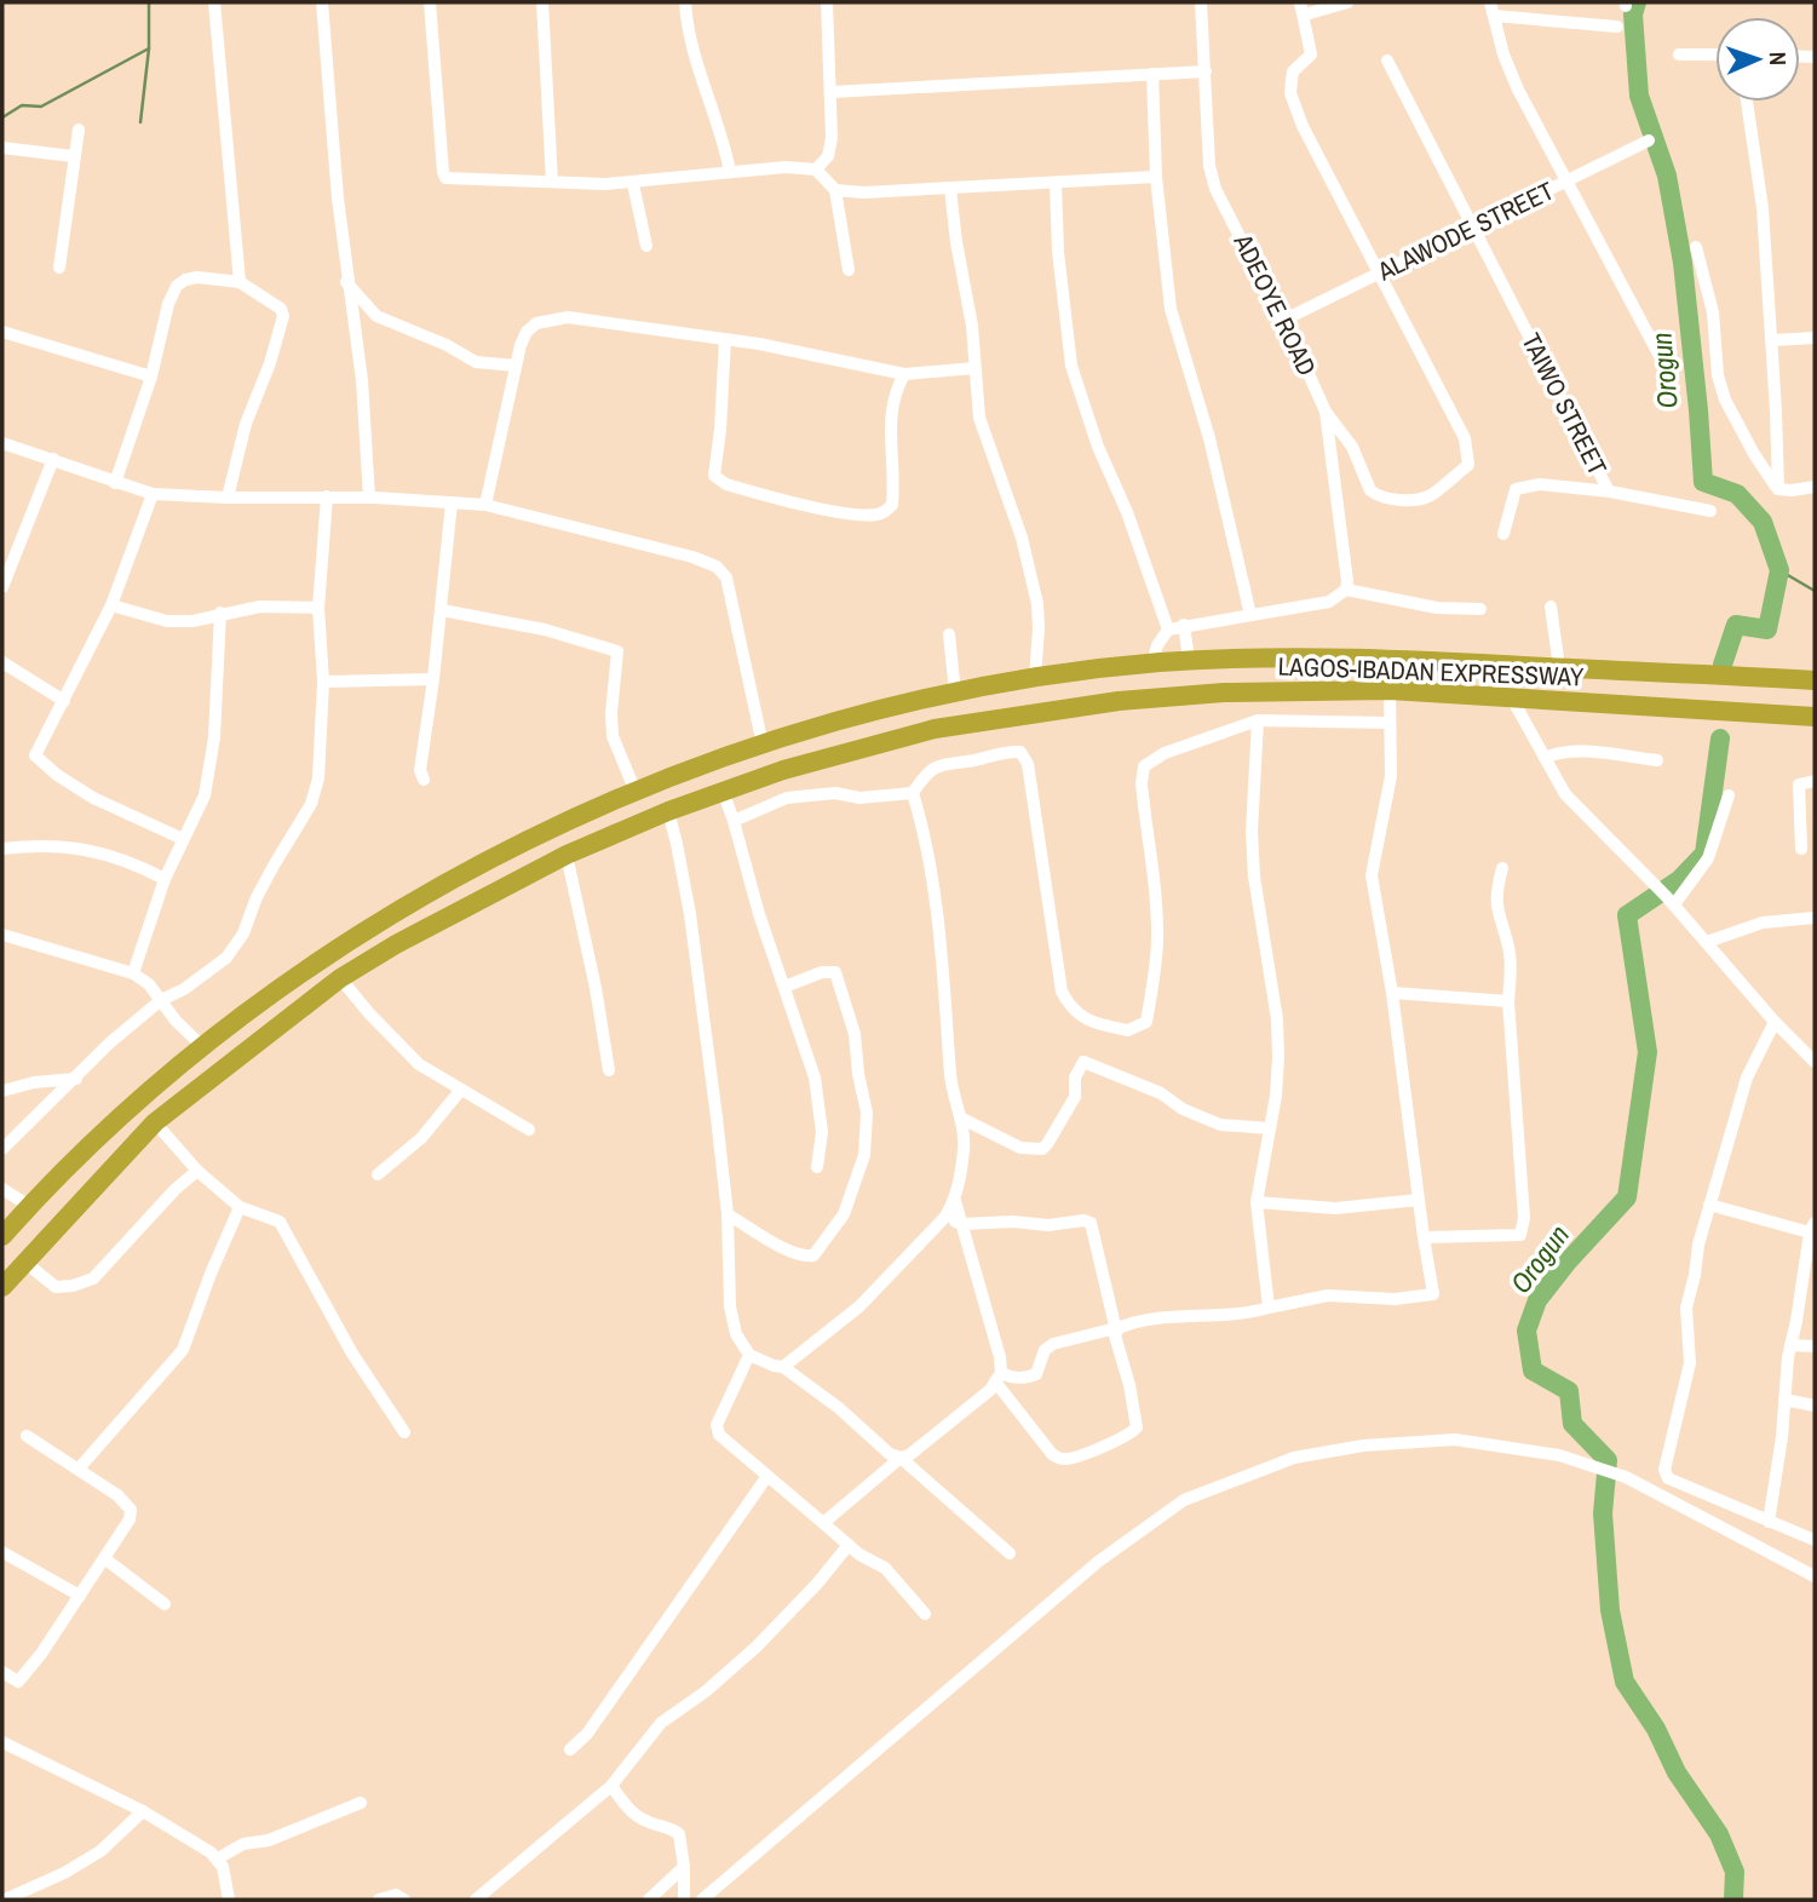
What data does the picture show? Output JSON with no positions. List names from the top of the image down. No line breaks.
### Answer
{"streets":{"highway":["LAGOS-IBADAN EXPRESSWAY"],"street":["ALAWODE STREET","ADEOYE ROAD","TAIWO STREET"]},"crossings":[["ALAWODE STREET","ADEOYE ROAD"],["ALAWODE STREET","TAIWO STREET"]],"water":["Orogun"],"north":"right"}
